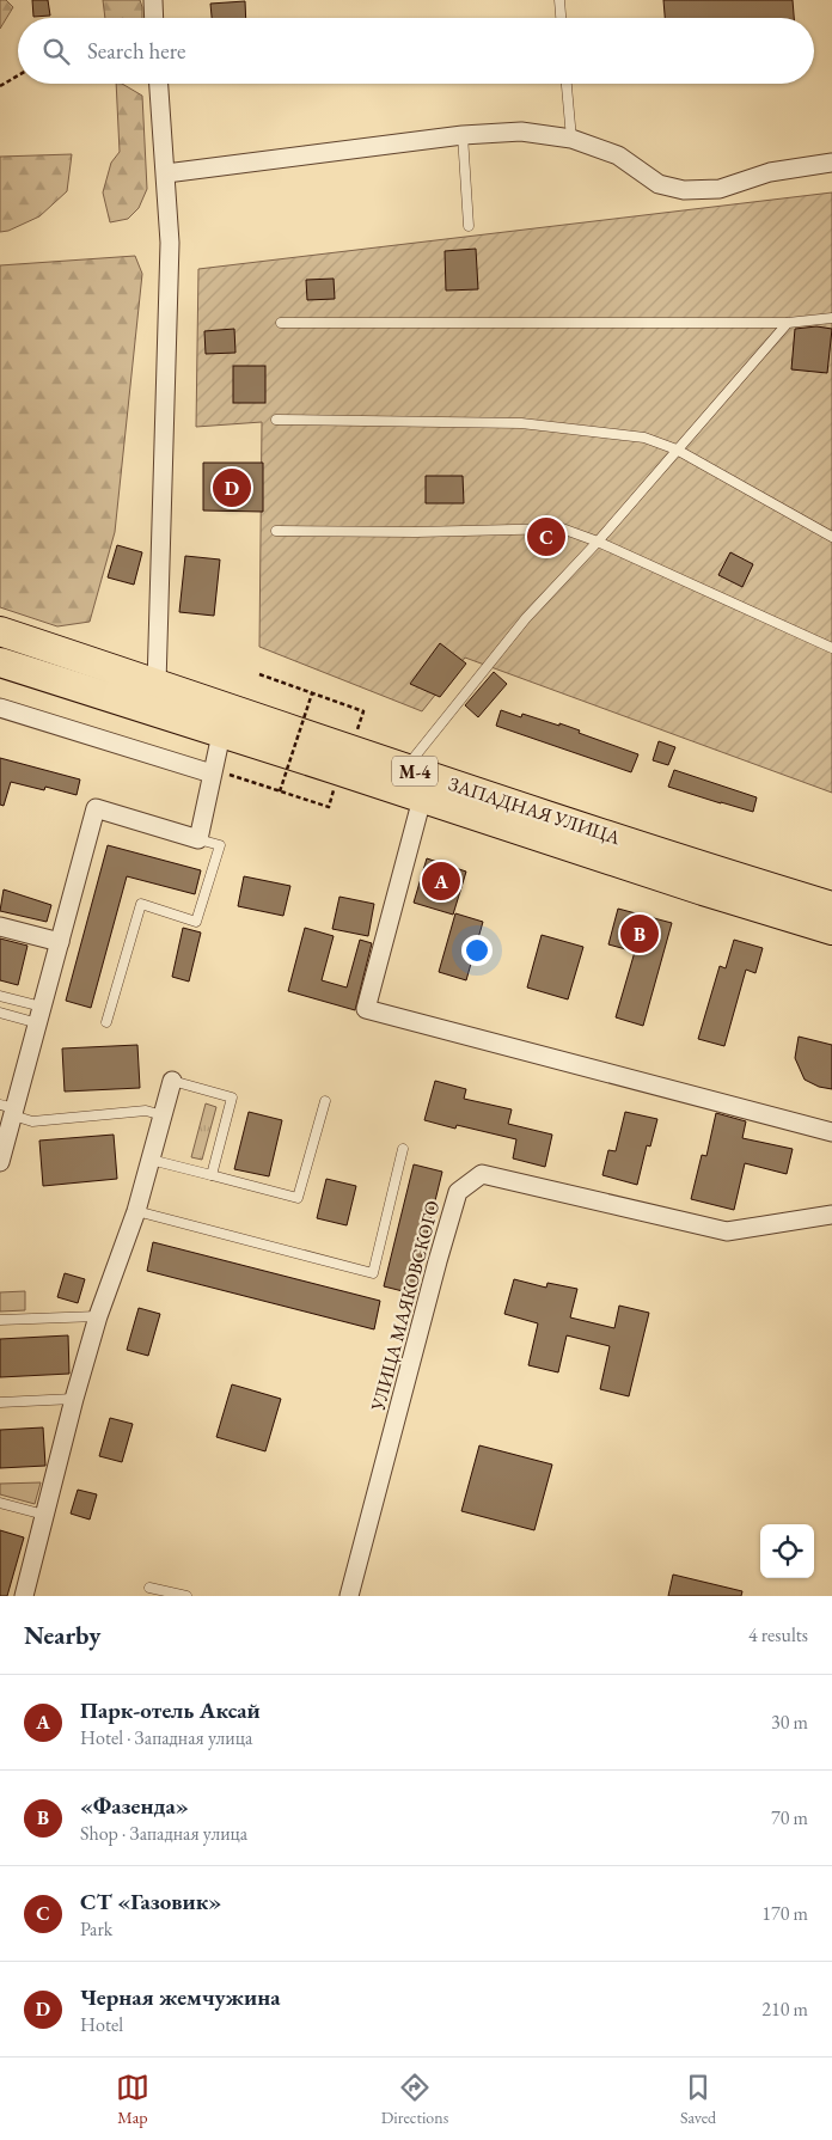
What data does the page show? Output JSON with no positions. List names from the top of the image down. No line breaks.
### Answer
{"streets":{"main road":["М-4","ЗАПАДНАЯ УЛИЦА"],"street":["УЛИЦА МАЯКОВСКОГО"]},"page":{"search":"Search here","pins":["D","C","A","B"],"heading":["Nearby","4 results"],"list":[{"mark":"A","name":"Парк-отель Аксай","note":"Hotel · Западная улица","value":"30 m"},{"mark":"B","name":"«Фазенда»","note":"Shop · Западная улица","value":"70 m"},{"mark":"C","name":"СТ «Газовик»","note":"Park","value":"170 m"},{"mark":"D","name":"Черная жемчужина","note":"Hotel","value":"210 m"}],"nav":["Map","Directions","Saved"]}}
